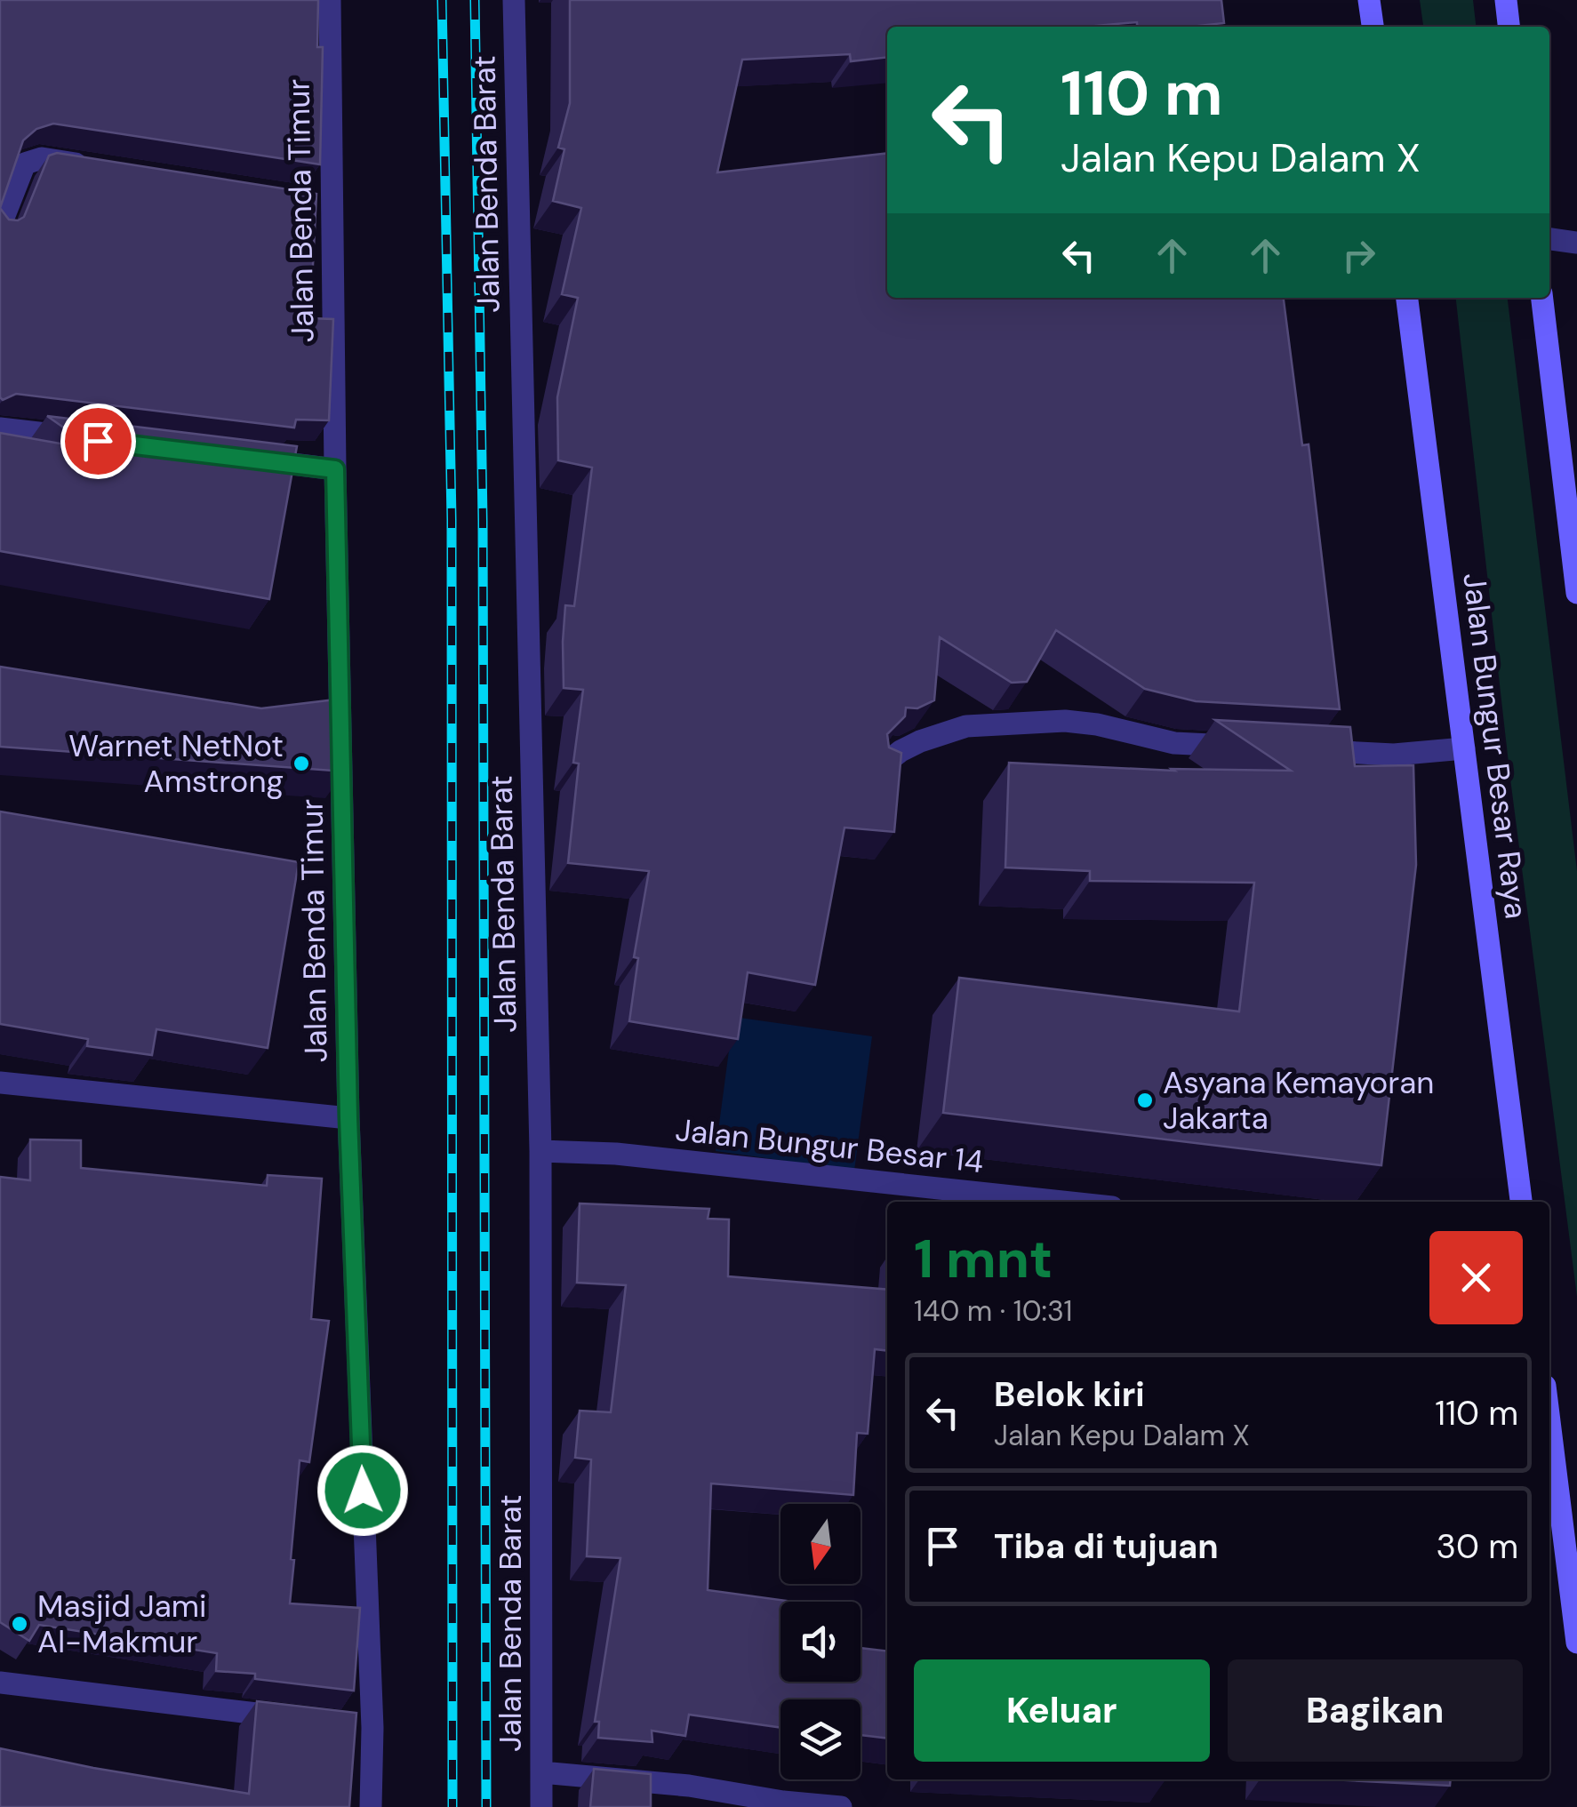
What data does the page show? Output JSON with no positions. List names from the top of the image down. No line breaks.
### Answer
{"streets":{"main road":["Jalan Bungur Besar Raya"],"street":["Jalan Benda Barat","Jalan Benda Timur","Jalan Bungur Besar 14"]},"crossings":[["Jalan Benda Barat","Jalan Bungur Besar 14"]],"places":["Warnet NetNot Amstrong","Asyana Kemayoran Jakarta","Masjid Jami Al-Makmur"],"north":"bottom","page":{"turn":["110 m","Jalan Kepu Dalam X"],"heading":["1 mnt","140 m · 10:31"],"list":[{"name":"Belok kiri","note":"Jalan Kepu Dalam X","value":"110 m"},{"name":"Tiba di tujuan","value":"30 m"}],"buttons":["Keluar","Bagikan"]}}
